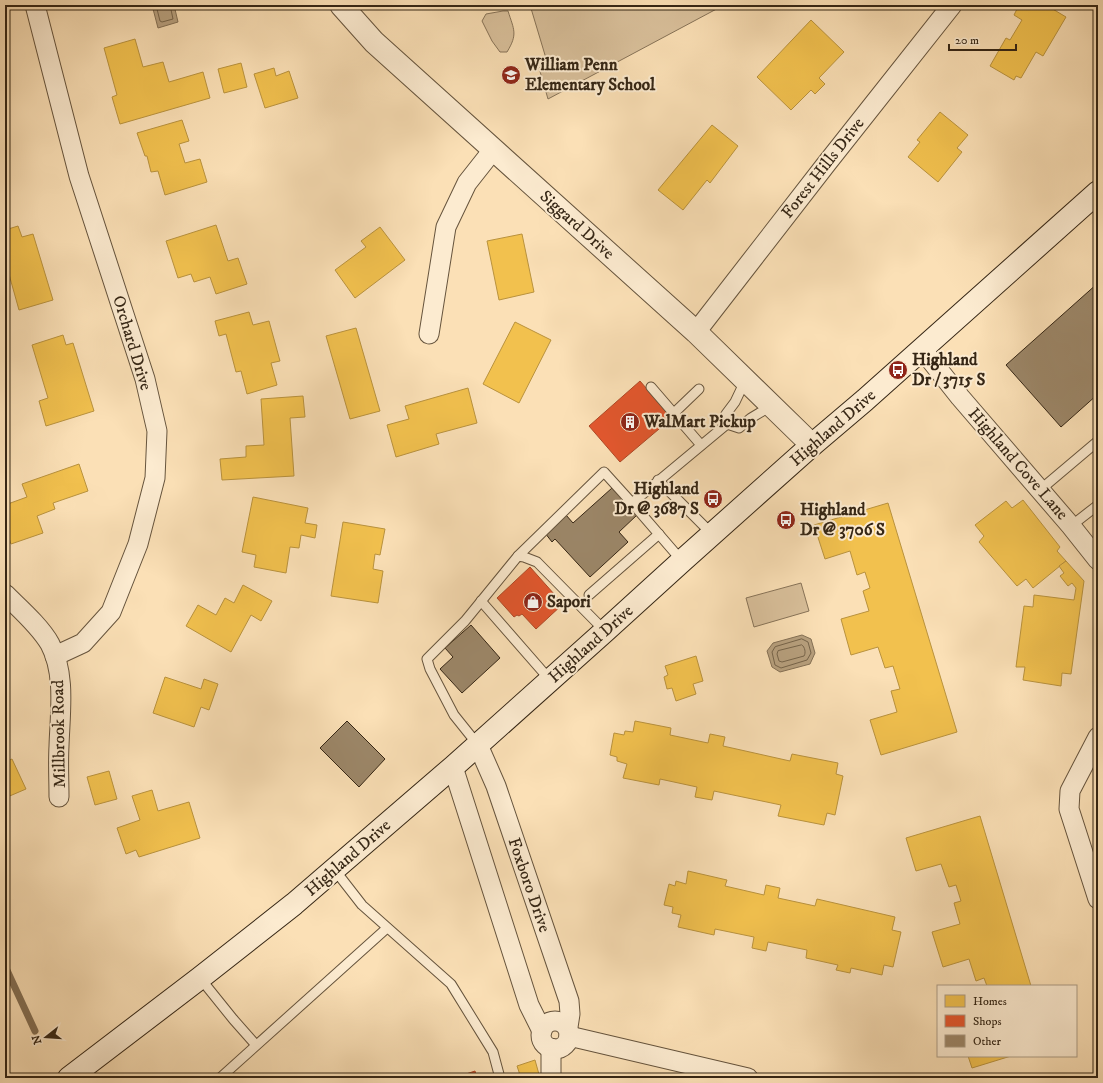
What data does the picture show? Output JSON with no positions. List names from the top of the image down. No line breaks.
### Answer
{"streets":{"main road":["Siggard Drive","Highland Drive"],"street":["Forest Hills Drive","Orchard Drive","Highland Cove Lane","Millbrook Road","Foxboro Drive"]},"crossings":[["Forest Hills Drive","Siggard Drive"],["Siggard Drive","Highland Drive"],["Orchard Drive","Millbrook Road"],["Highland Drive","Highland Cove Lane"],["Highland Drive","Foxboro Drive"]],"places":{"school or university":["William Penn Elementary School"],"bus stop":["Highland Dr / 3715 S","Highland Dr @ 3687 S","Highland Dr @ 3706 S"],"building":["WalMart Pickup"],"shop":["Sapori"]},"legend":["Homes","Shops","Other"],"scale_bar":"20 m","north":"left"}
